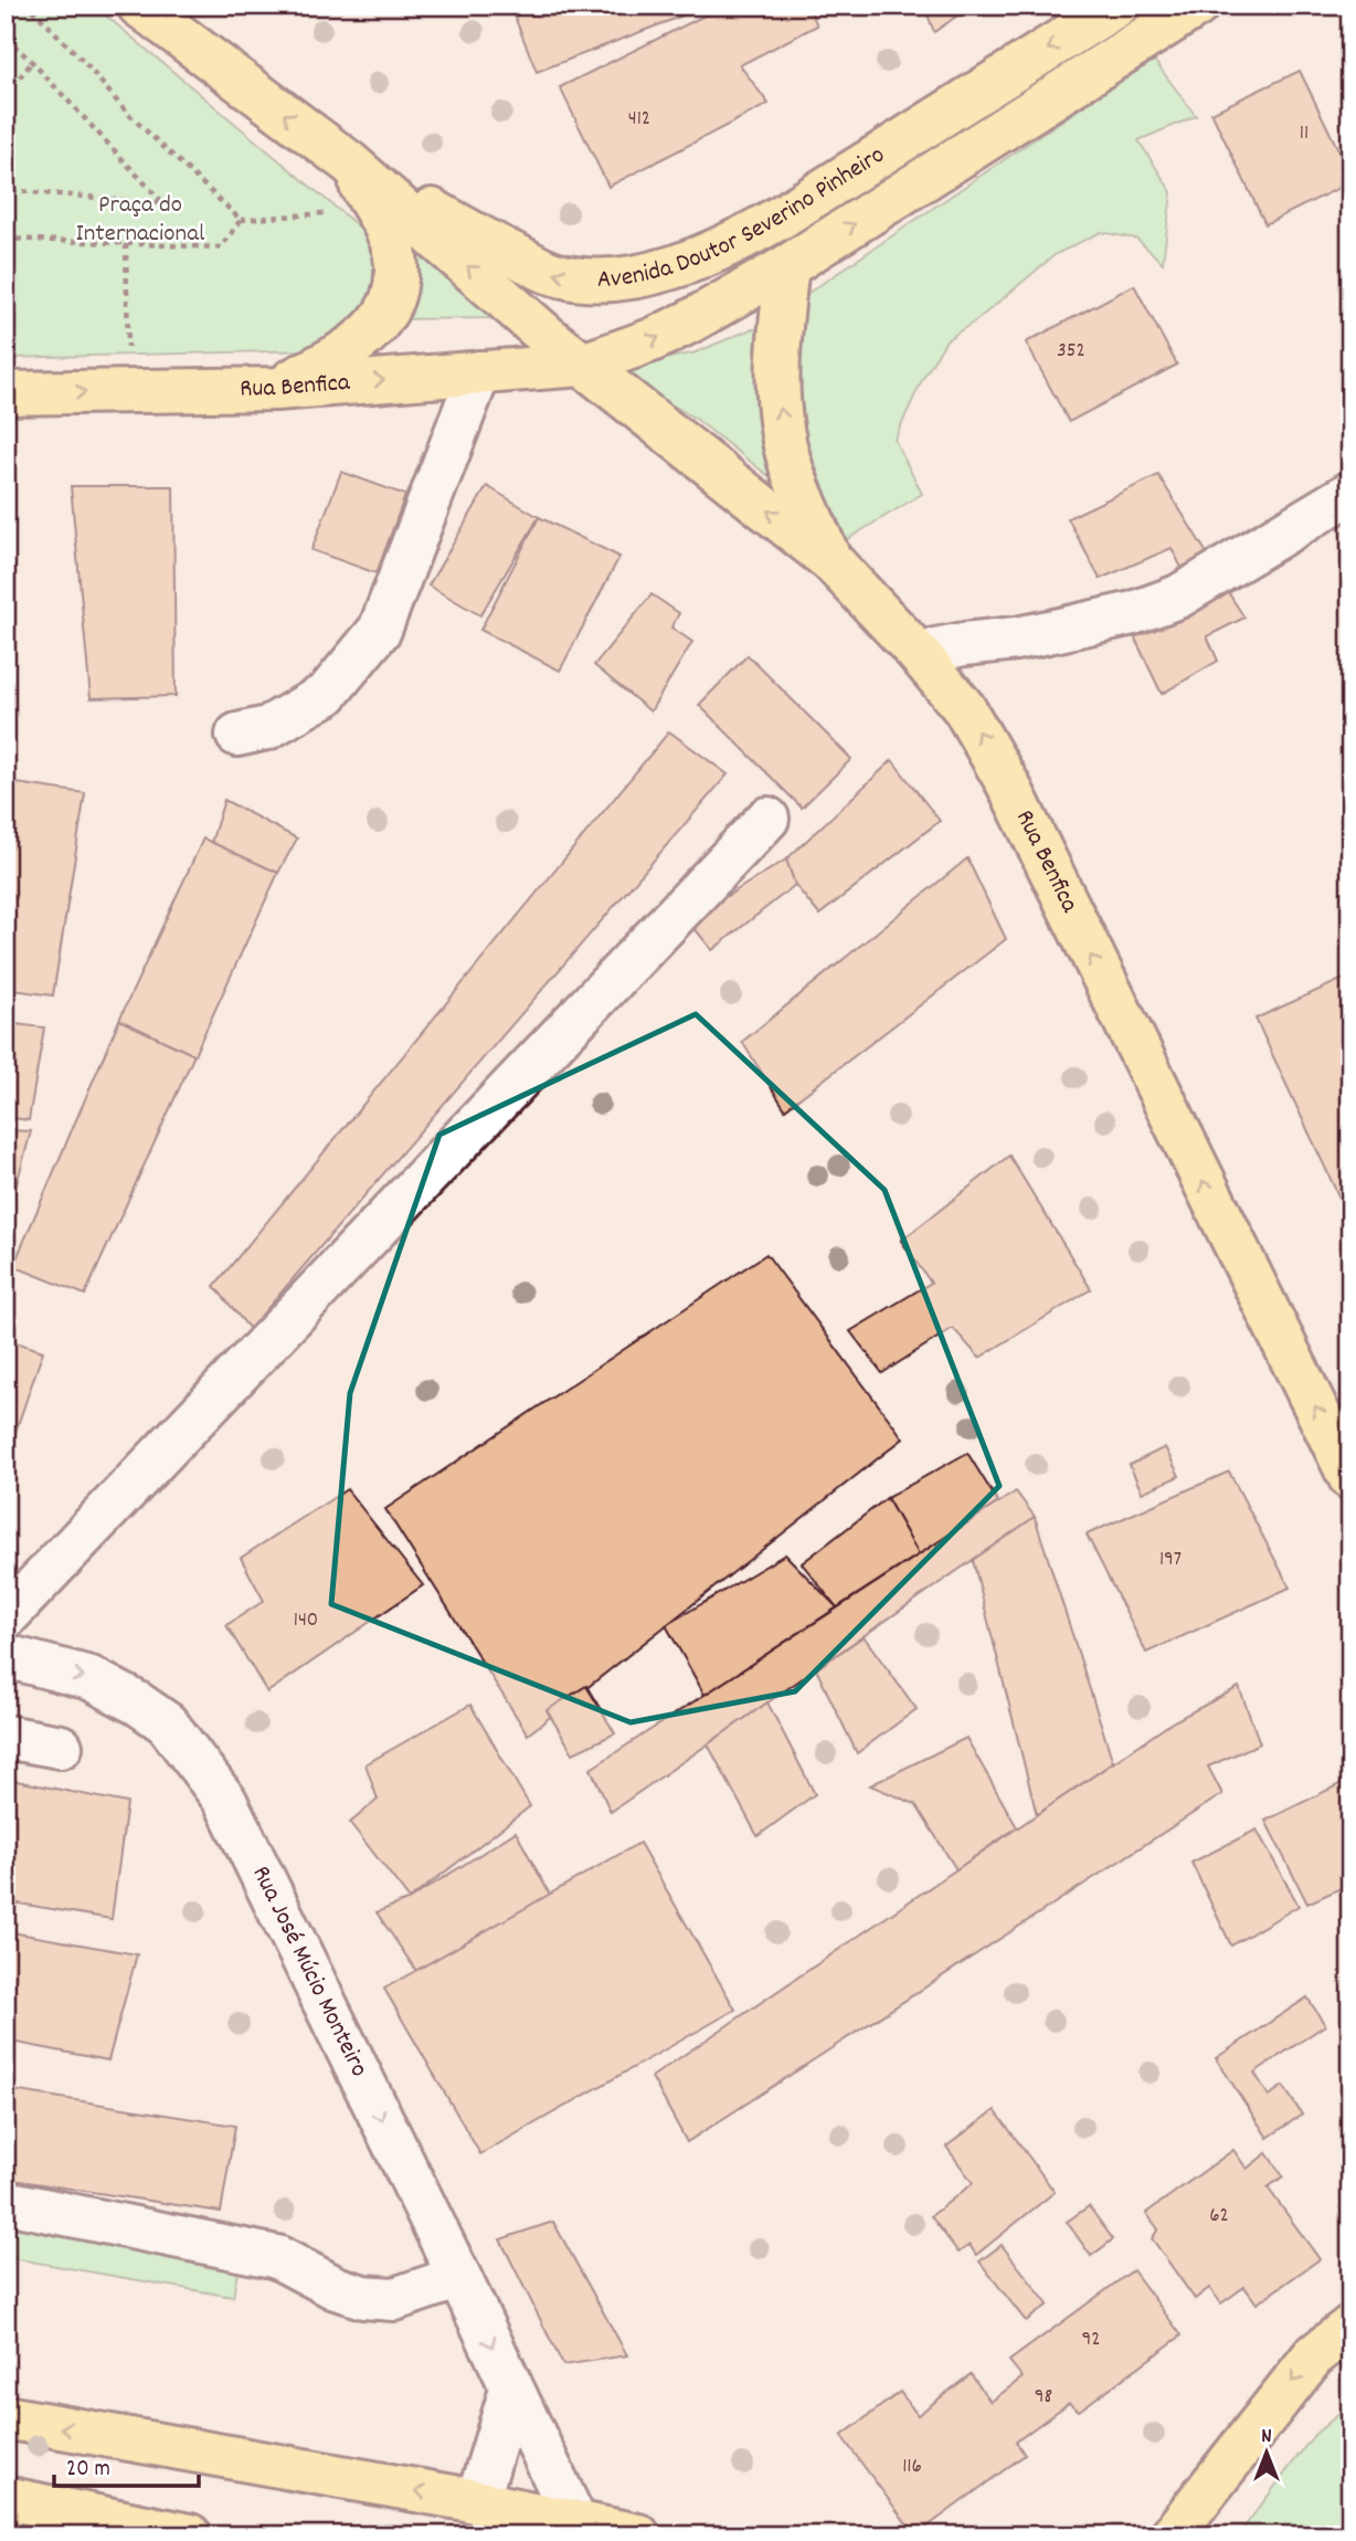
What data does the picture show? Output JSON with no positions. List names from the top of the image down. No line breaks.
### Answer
{"streets":{"main road":["Avenida Doutor Severino Pinheiro","Rua Benfica"],"street":["Rua José Múcio Monteiro"]},"crossings":[["Avenida Doutor Severino Pinheiro","Rua Benfica"]],"one_way":["Rua José Múcio Monteiro"],"parks":["Praça do Internacional"],"house_numbers":["412","11","352","197","140","62","92","98","116"],"scale_bar":"20 m","north":"top"}
